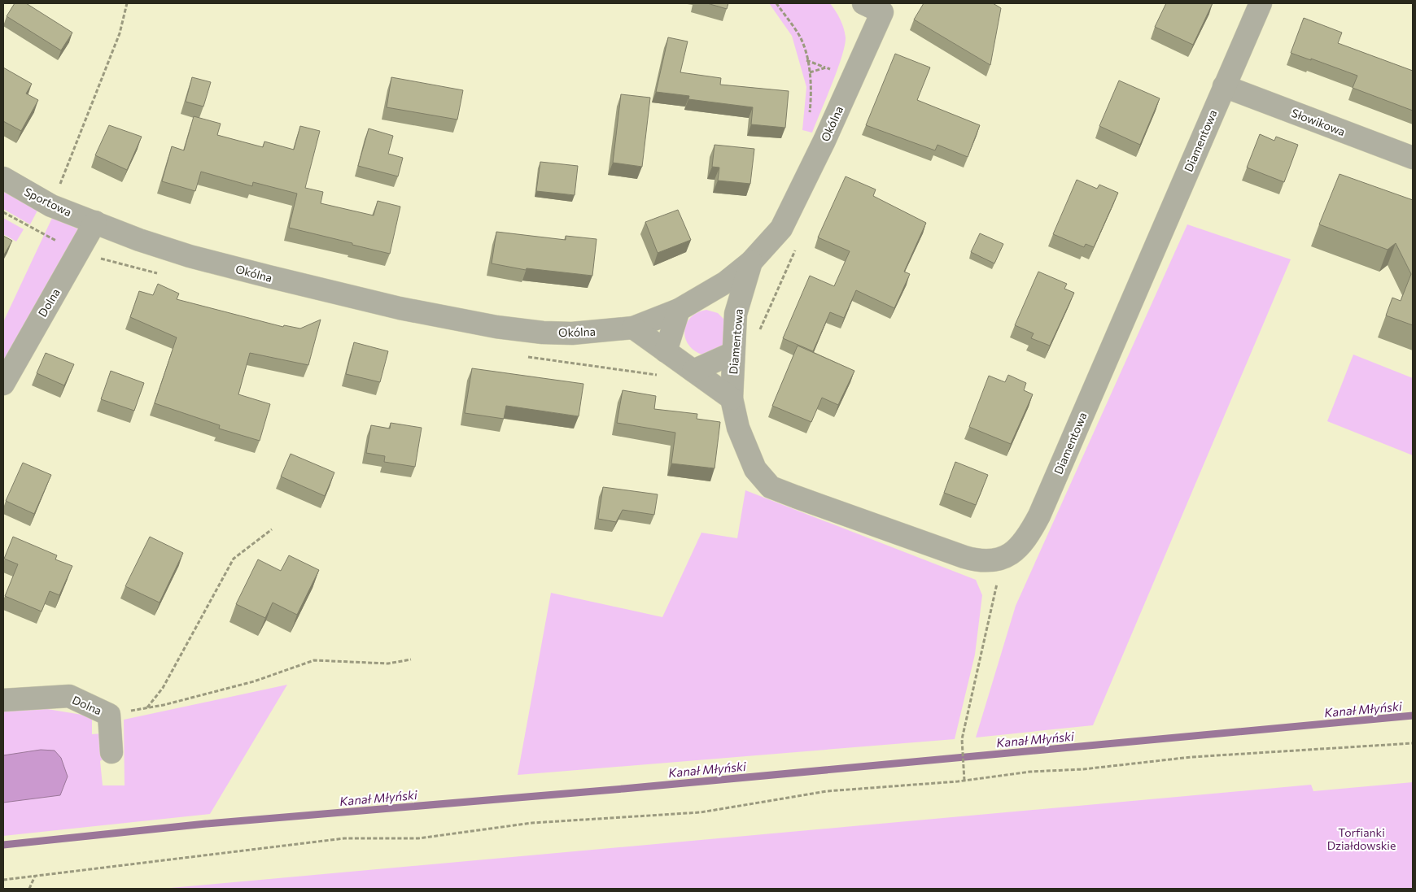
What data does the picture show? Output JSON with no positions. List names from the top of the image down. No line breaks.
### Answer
{"streets":{"street":["Słowikowa","Okólna","Diamentowa","Sportowa","Dolna"]},"crossings":[["Słowikowa","Diamentowa"],["Okólna","Diamentowa"],["Okólna","Sportowa"],["Okólna","Dolna"],["Sportowa","Dolna"]],"water":["Kanał Młyński"],"parks":["Torfianki Działdowskie"]}
